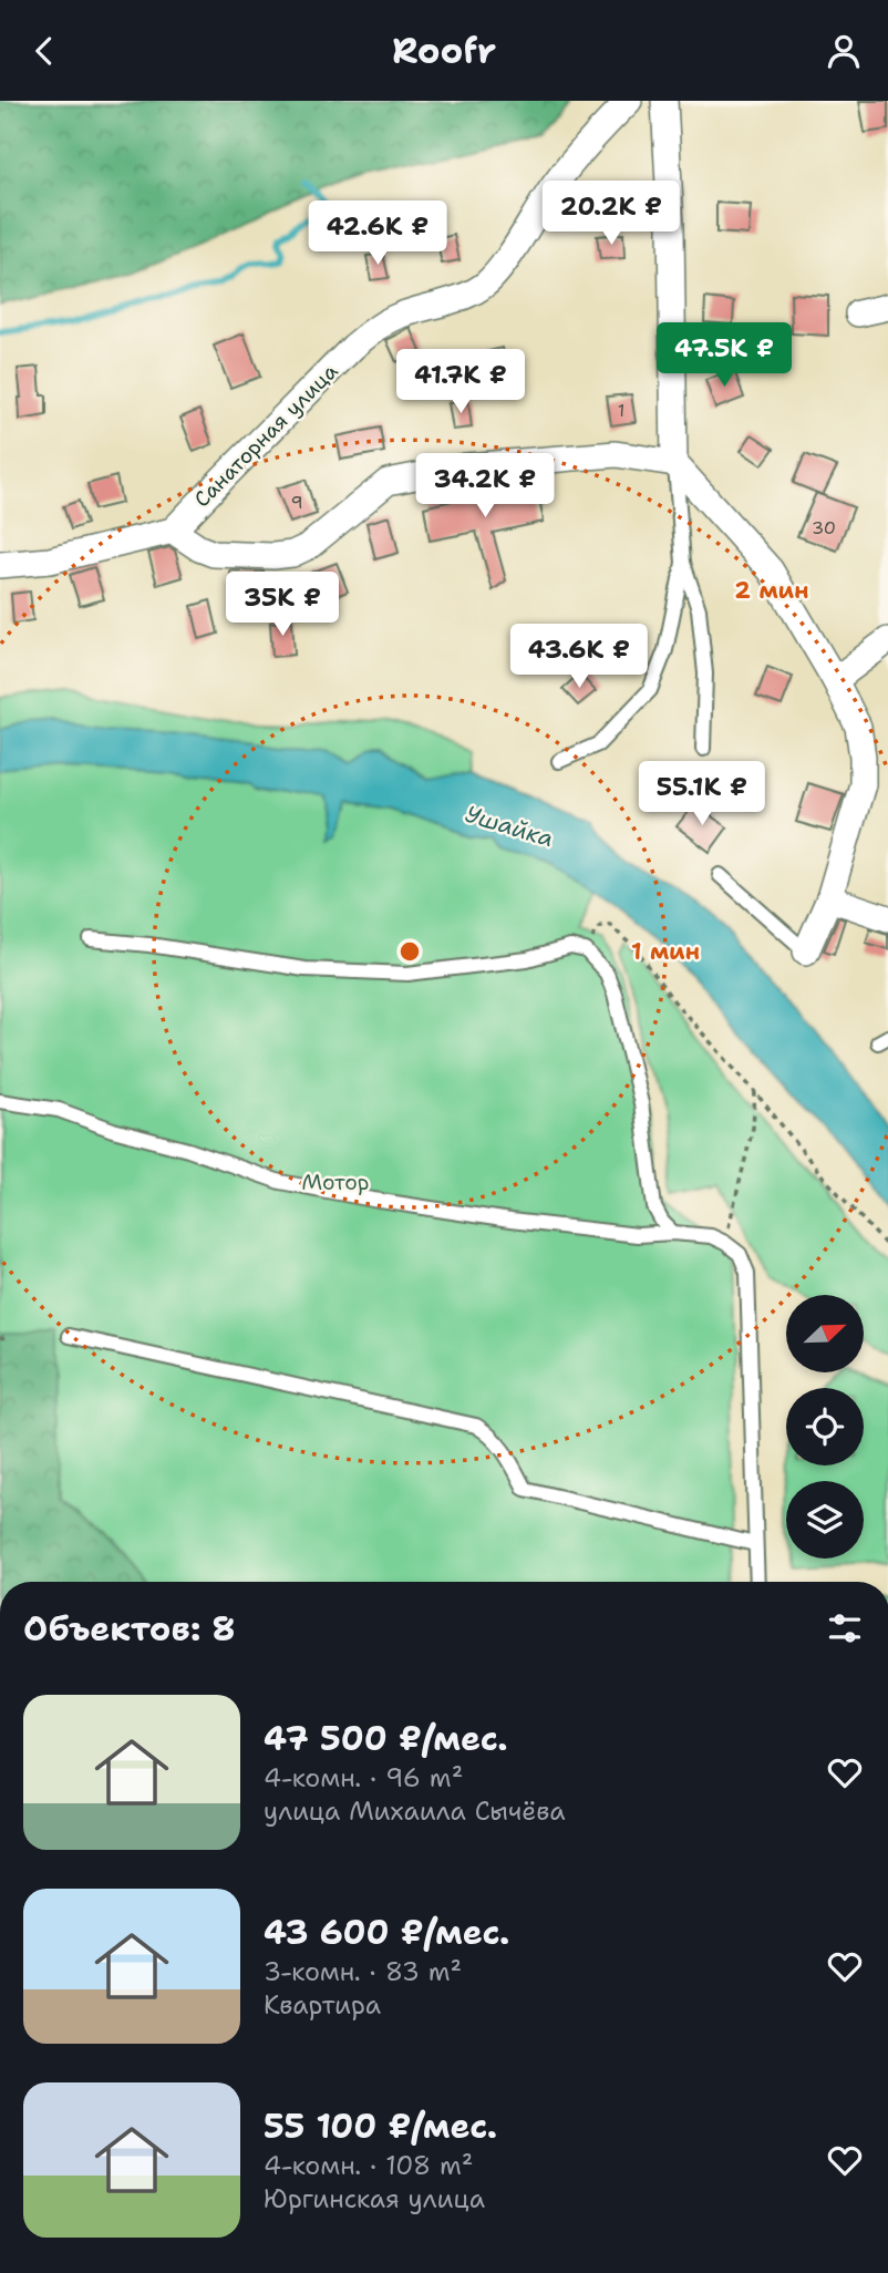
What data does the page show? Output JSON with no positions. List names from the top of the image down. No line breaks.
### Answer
{"streets":{"street":["Санаторная улица"]},"water":["Ушайка"],"parks":["Мотор"],"house_numbers":["1","9","30"],"north":"top right","page":{"header":"Roofr","price":["20.2K ₽","42.6K ₽","47.5K ₽","41.7K ₽","34.2K ₽","35K ₽","43.6K ₽","55.1K ₽"],"heading":"Объектов: 8","list":[{"name":"47 500 ₽/мес.","note":"4-комн. · 96 m² · улица Михаила Сычёва"},{"name":"43 600 ₽/мес.","note":"3-комн. · 83 m² · Квартира"},{"name":"55 100 ₽/мес.","note":"4-комн. · 108 m² · Юргинская улица"}]},"rings":["2 мин","1 мин"]}
